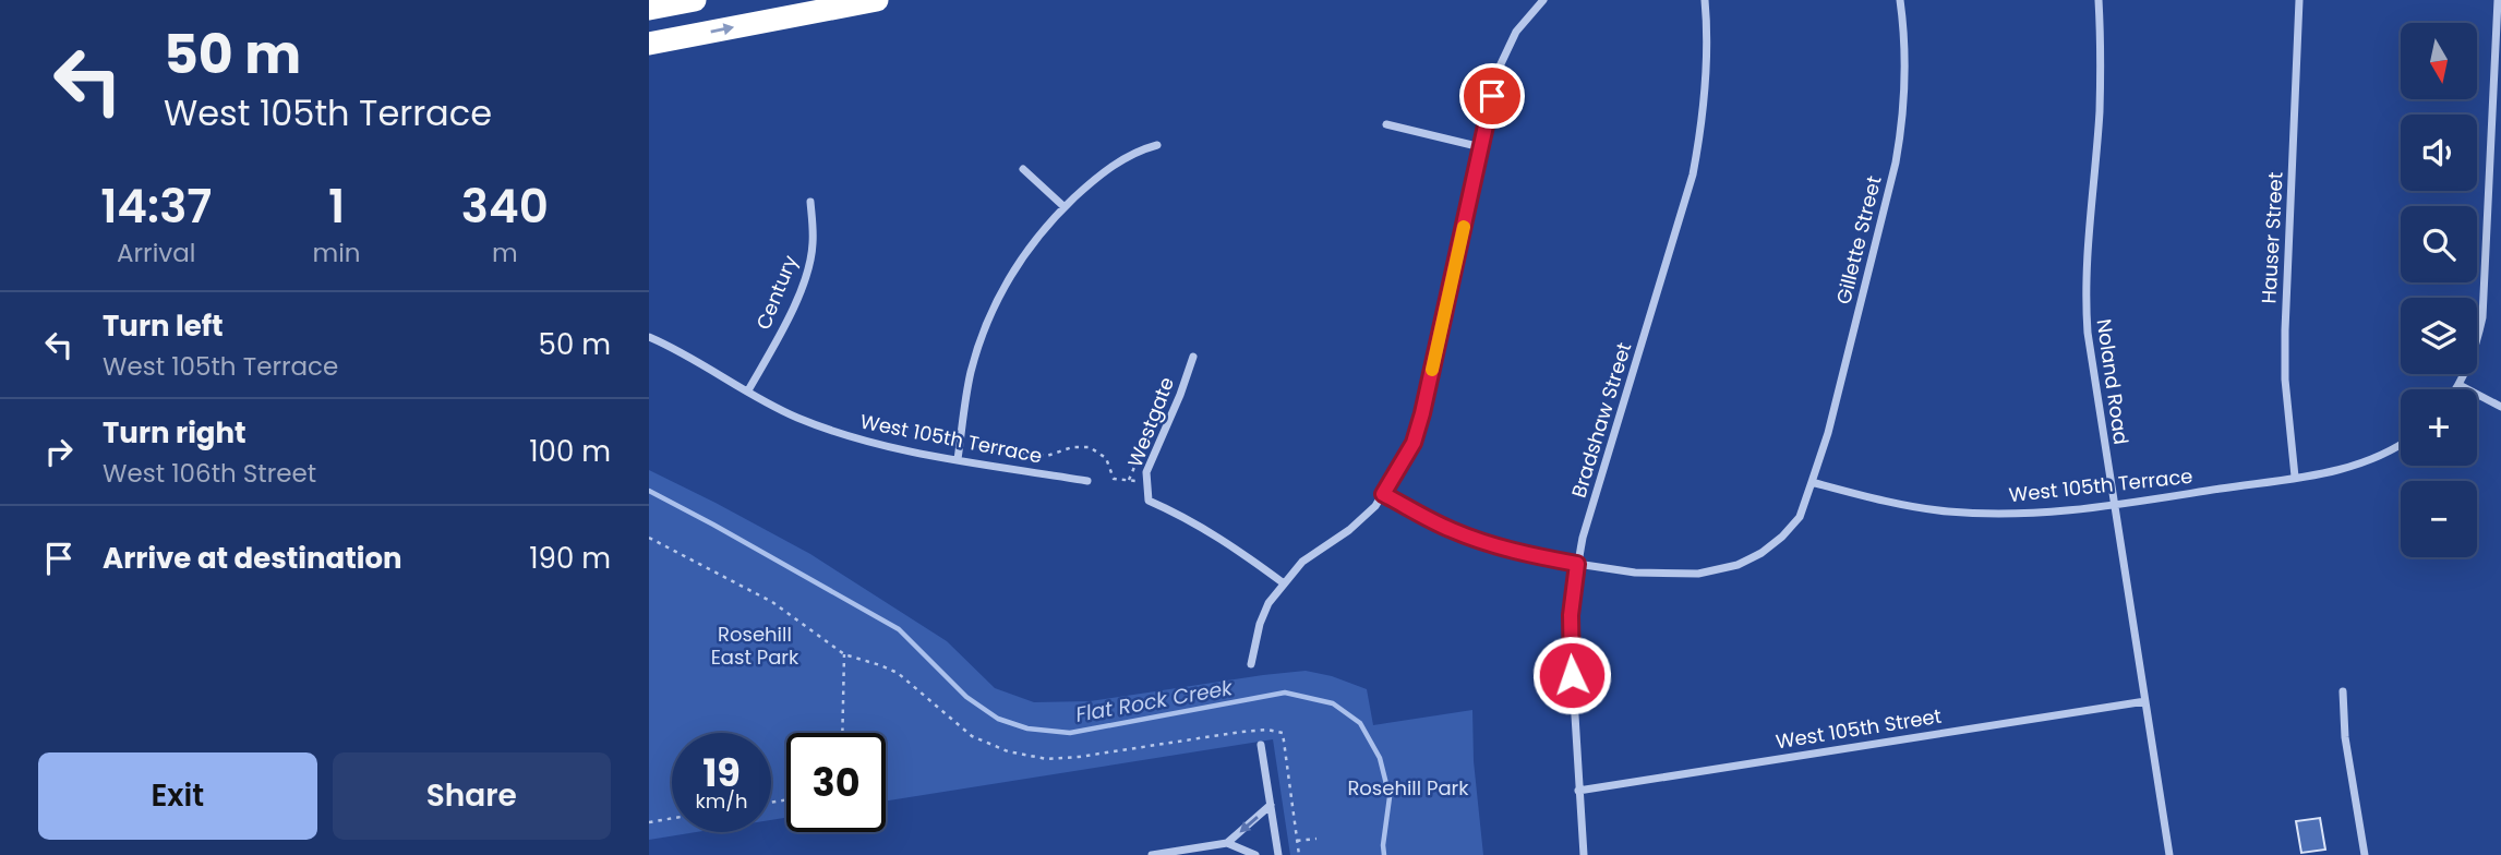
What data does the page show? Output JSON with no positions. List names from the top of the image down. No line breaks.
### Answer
{"streets":{"street":["Hauser Street","Gillette Street","Century","Noland Road","Bradshaw Street","Westgate","West 105th Terrace","West 105th Street"]},"crossings":[["Hauser Street","West 105th Terrace"],["Gillette Street","West 105th Terrace"],["Century","West 105th Terrace"],["Noland Road","West 105th Terrace"],["Noland Road","West 105th Street"],["Bradshaw Street","West 105th Street"]],"water":["Flat Rock Creek"],"parks":["Rosehill East Park","Rosehill Park"],"north":"bottom","page":{"turn":["50 m","West 105th Terrace"],"map_buttons":["+","−"],"eta":["14:37","Arrival","1","min","340","m"],"list":[{"name":"Turn left","note":"West 105th Terrace","value":"50 m"},{"name":"Turn right","note":"West 106th Street","value":"100 m"},{"name":"Arrive at destination","value":"190 m"}],"speed":"19 km/h","limit":"30","buttons":["Exit","Share"]}}
